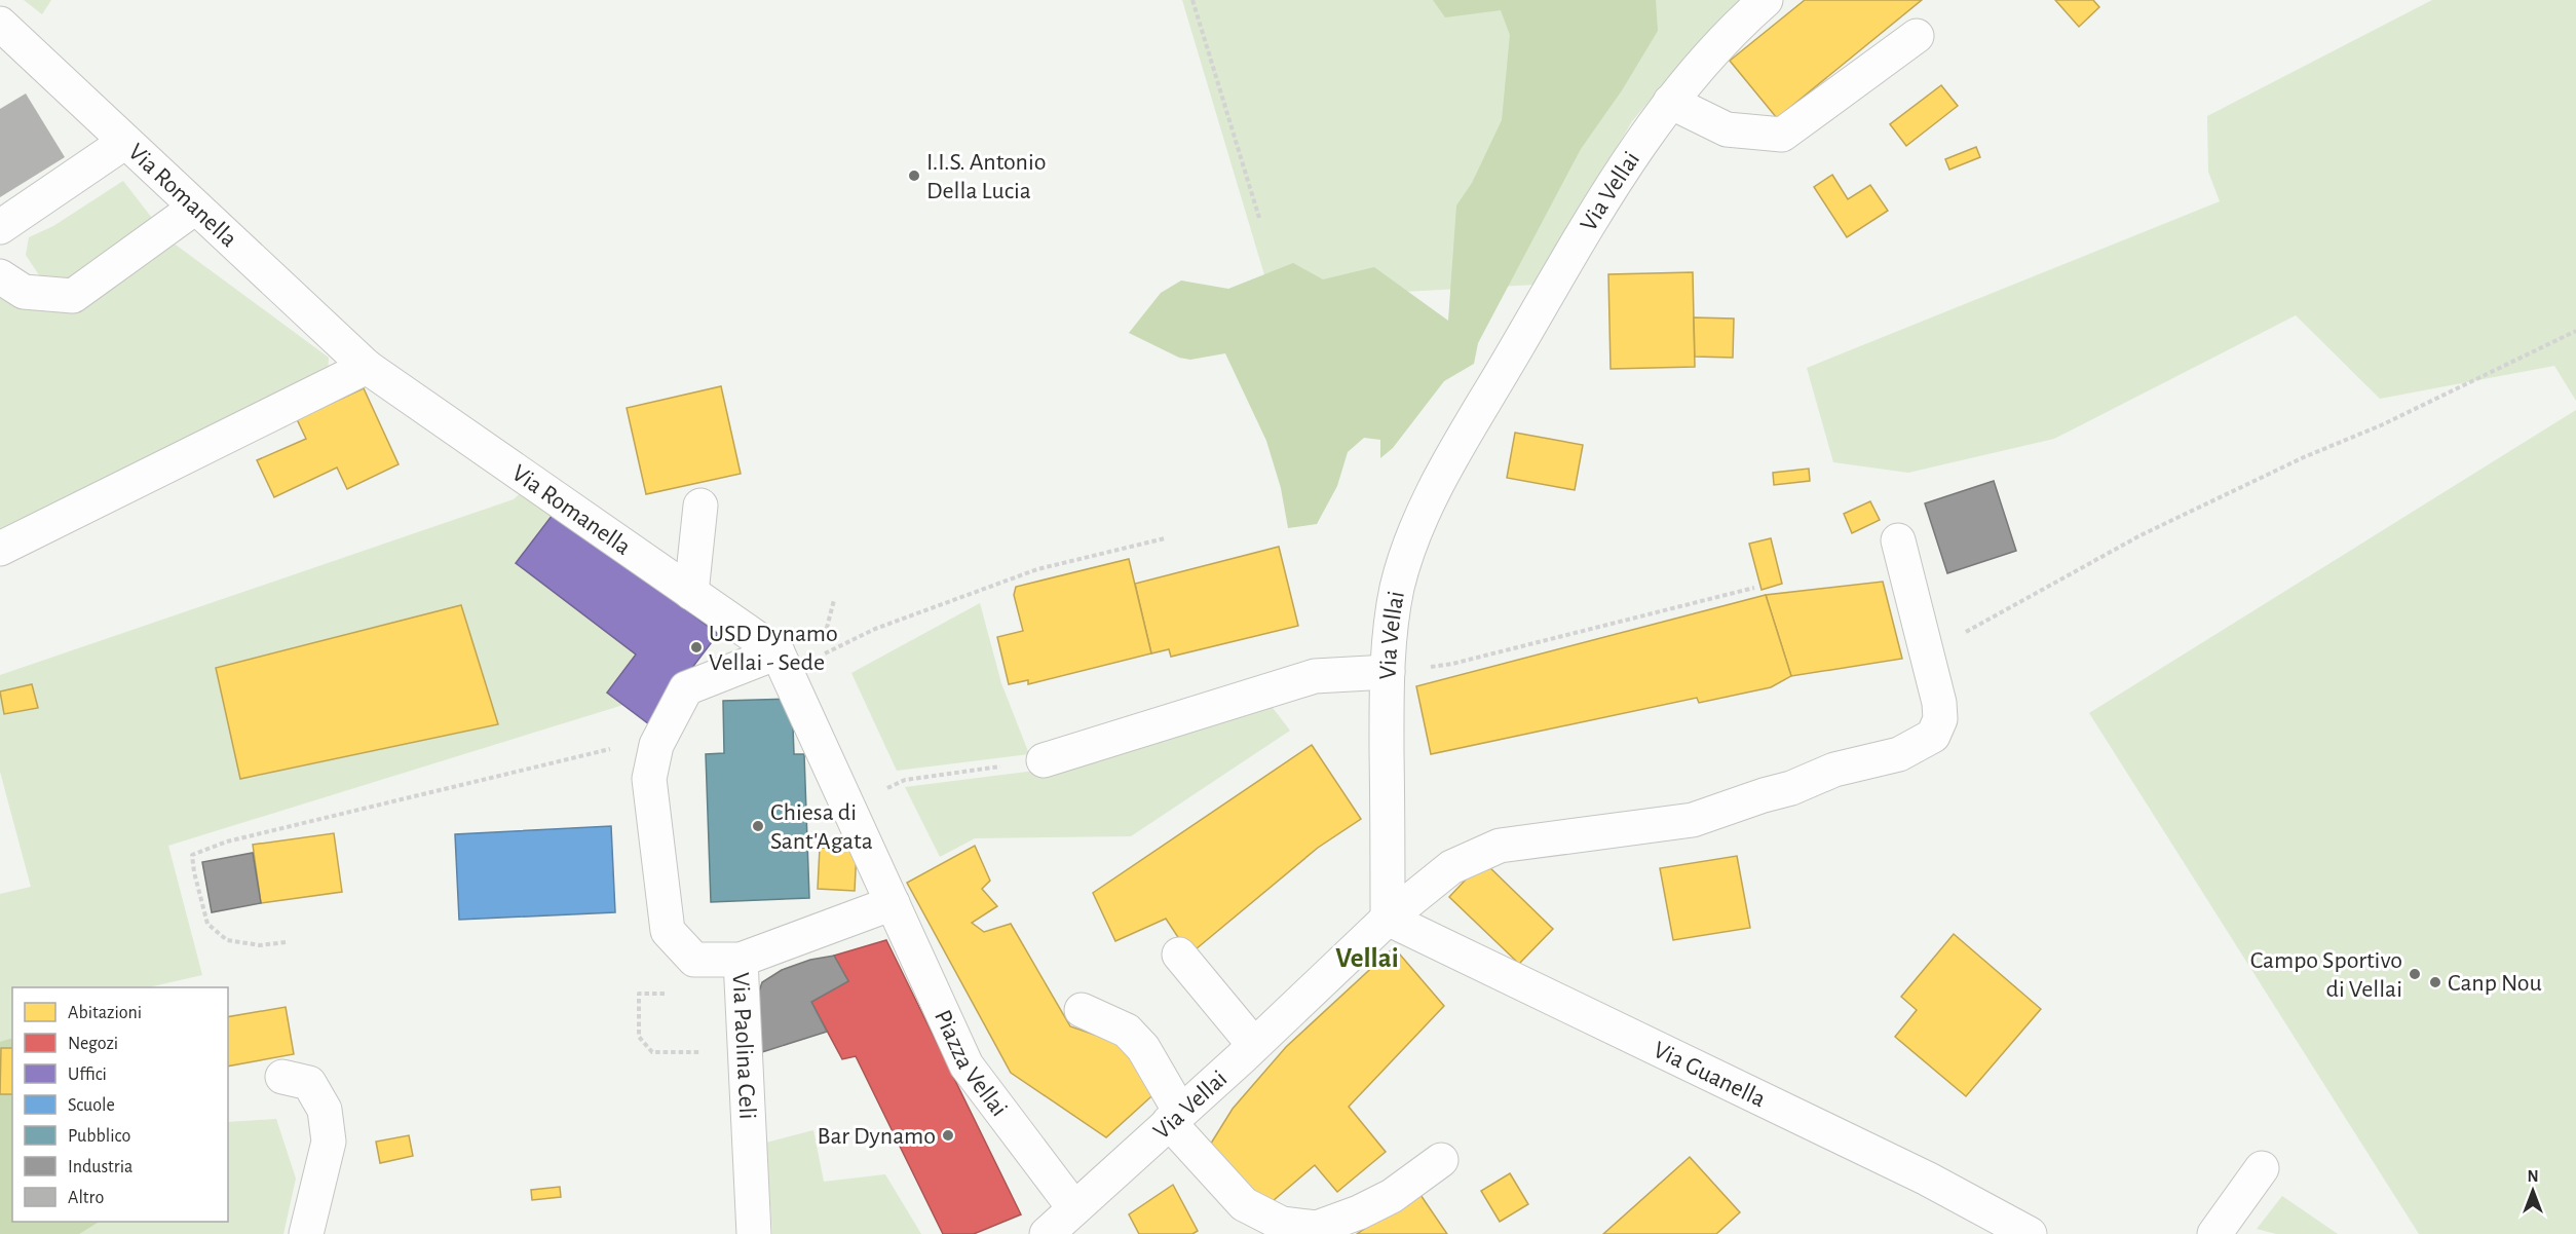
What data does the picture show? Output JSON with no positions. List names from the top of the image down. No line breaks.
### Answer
{"streets":{"street":["Via Vellai","Via Romanella","Via Paolina Celi","Piazza Vellai","Via Guanella"]},"crossings":[["Via Vellai","Piazza Vellai"],["Via Vellai","Via Guanella"],["Via Romanella","Via Paolina Celi"],["Via Romanella","Piazza Vellai"],["Via Paolina Celi","Piazza Vellai"]],"districts":["Vellai"],"places":["I.I.S. Antonio Della Lucia","USD Dynamo Vellai - Sede","Chiesa di Sant'Agata","Campo Sportivo di Vellai","Canp Nou","Bar Dynamo"],"legend":["Abitazioni","Negozi","Uffici","Scuole","Pubblico","Industria","Altro"],"north":"top"}
